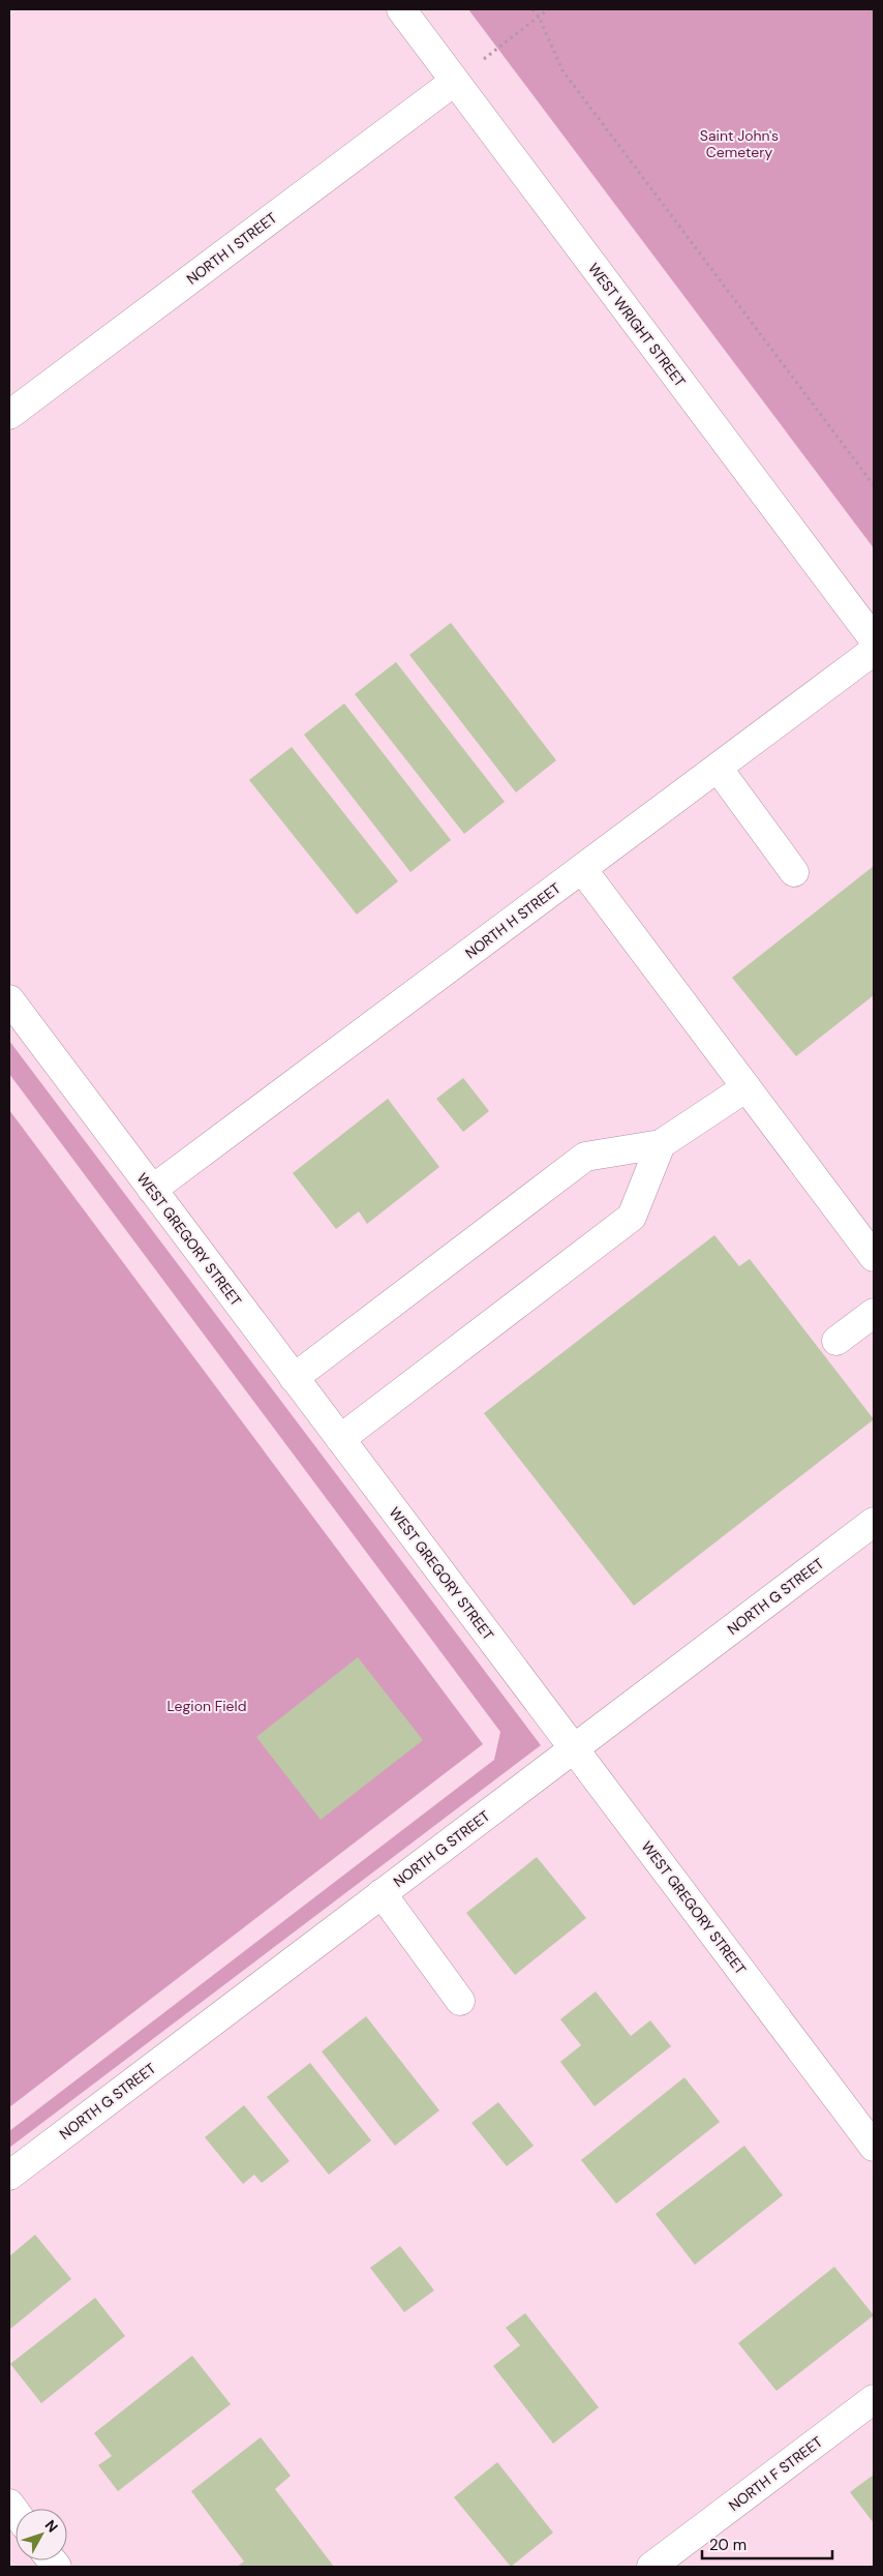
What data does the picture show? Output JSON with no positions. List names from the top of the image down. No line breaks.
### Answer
{"streets":{"street":["NORTH I STREET","WEST WRIGHT STREET","NORTH H STREET","WEST GREGORY STREET","NORTH G STREET","NORTH F STREET"]},"crossings":[["NORTH I STREET","WEST WRIGHT STREET"],["NORTH H STREET","WEST GREGORY STREET"],["WEST GREGORY STREET","NORTH G STREET"]],"parks":["Saint John's Cemetery","Legion Field"],"scale_bar":"20 m","north":"top right"}
